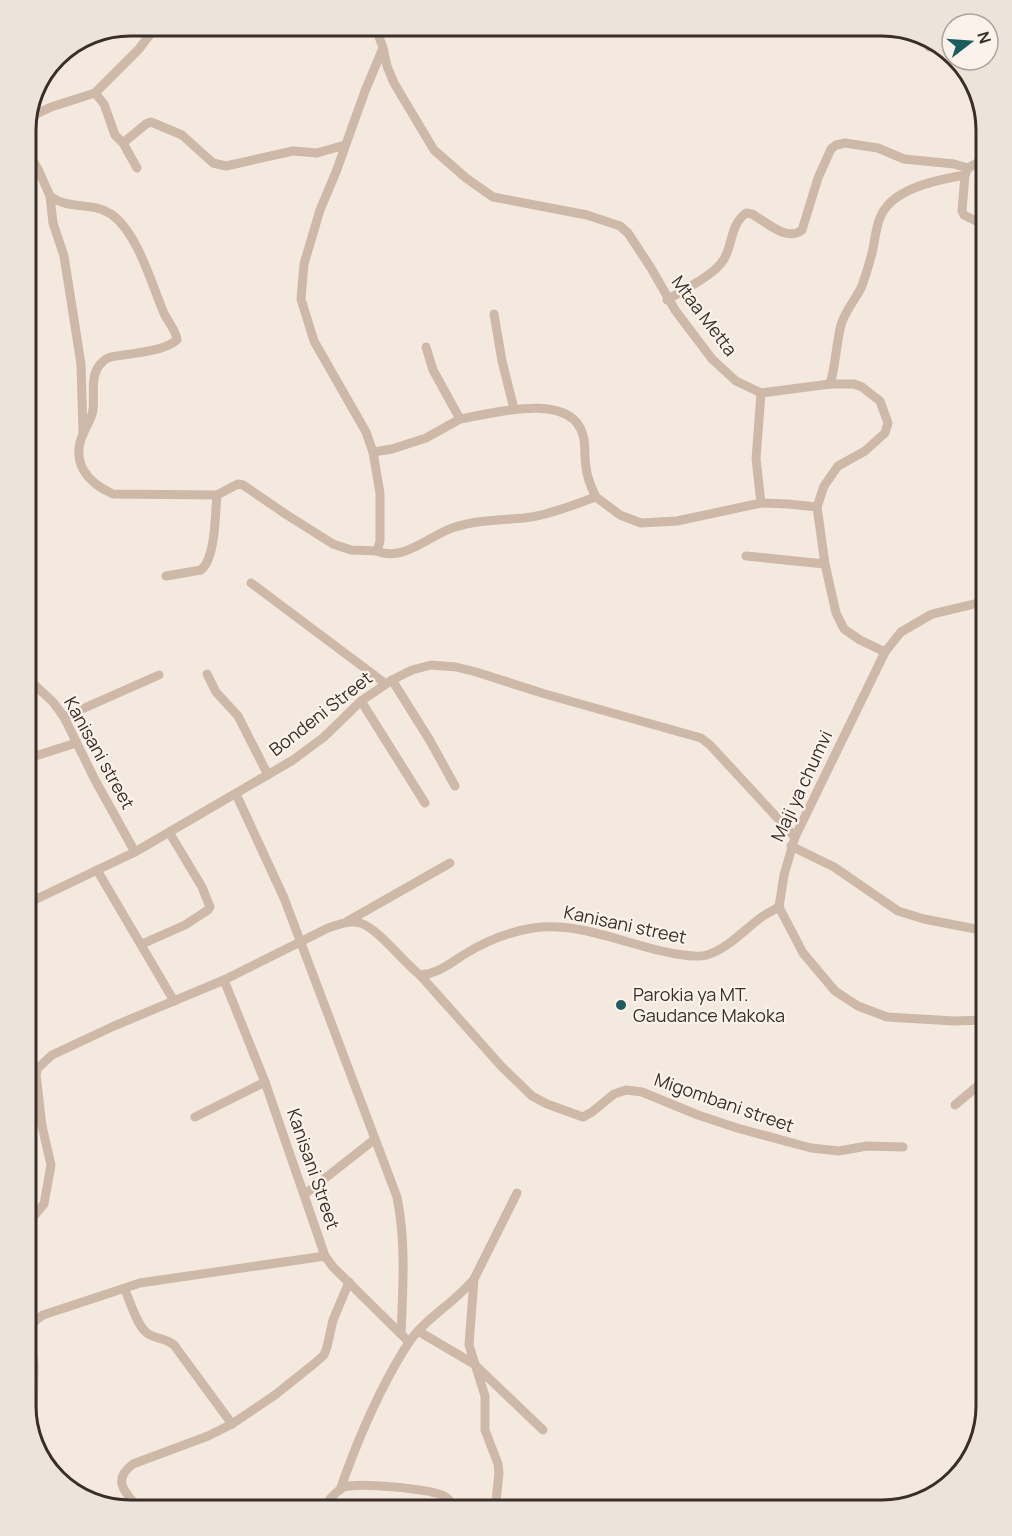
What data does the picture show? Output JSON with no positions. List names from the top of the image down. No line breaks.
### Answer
{"streets":{"street":["Mtaa Metta","Bondeni Street","Kanisani street","Maji ya chumvi","Migombani street","Kanisani Street"]},"crossings":[["Bondeni Street","Kanisani street"],["Bondeni Street","Maji ya chumvi"],["Kanisani street","Maji ya chumvi"],["Kanisani street","Migombani street"]],"places":["Parokia ya MT. Gaudance Makoka"],"north":"right"}
